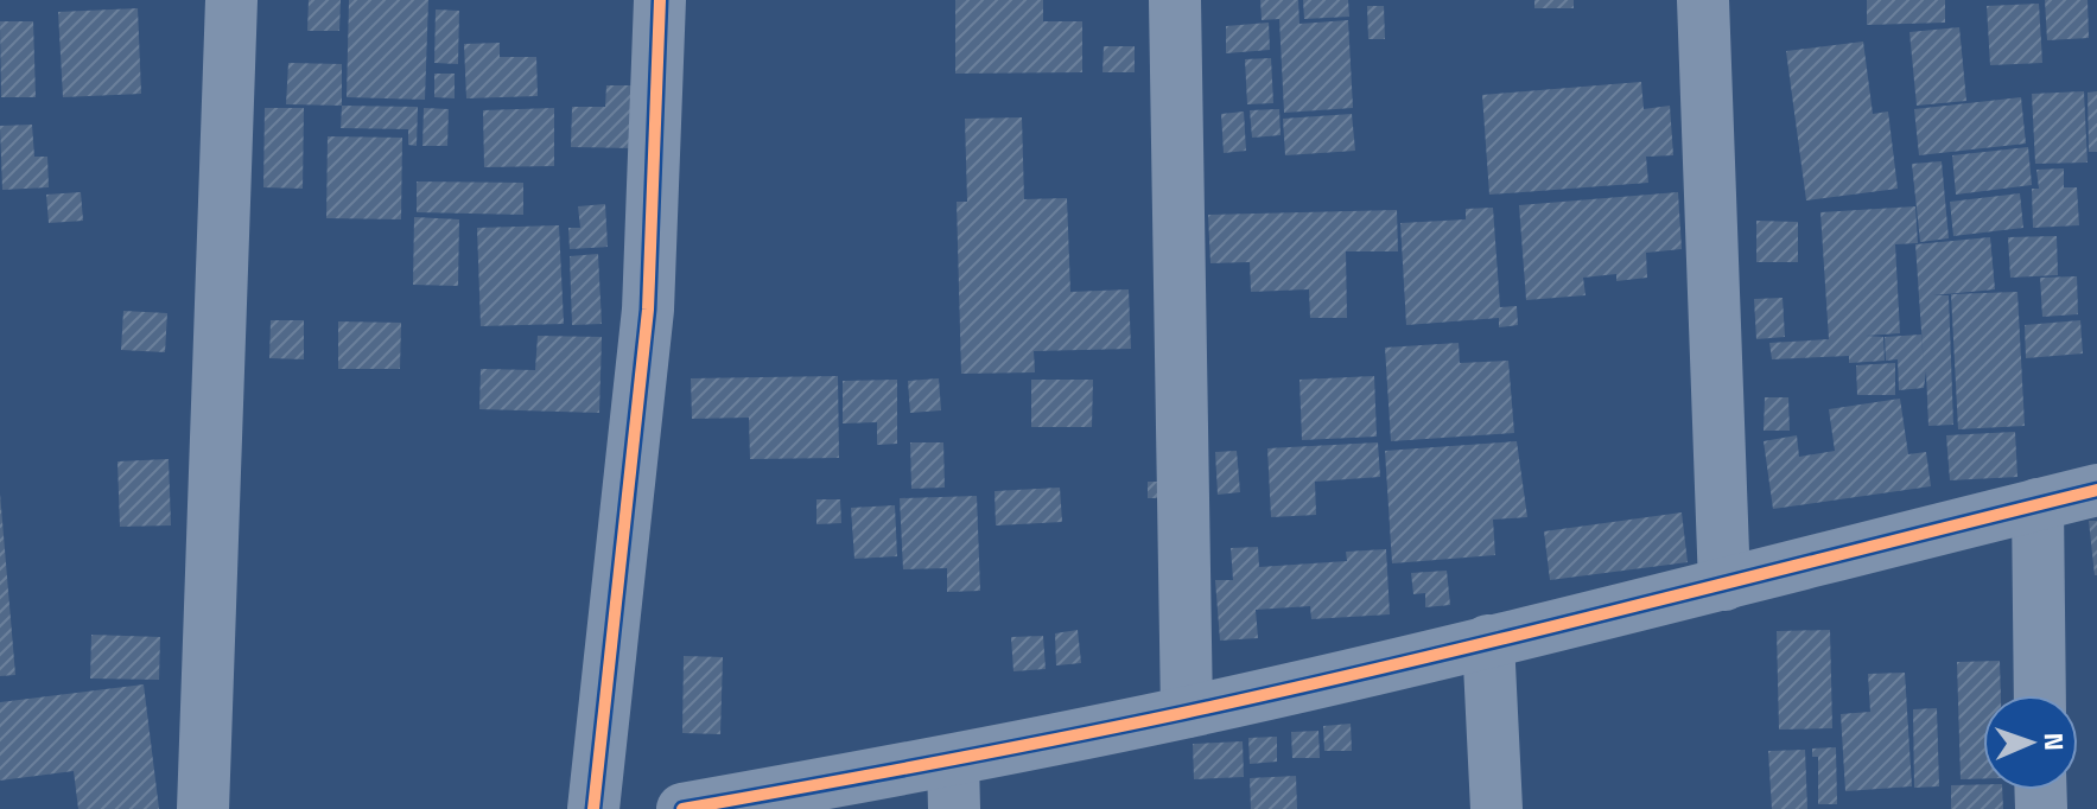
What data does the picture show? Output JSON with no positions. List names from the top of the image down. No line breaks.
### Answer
{"north":"right"}
